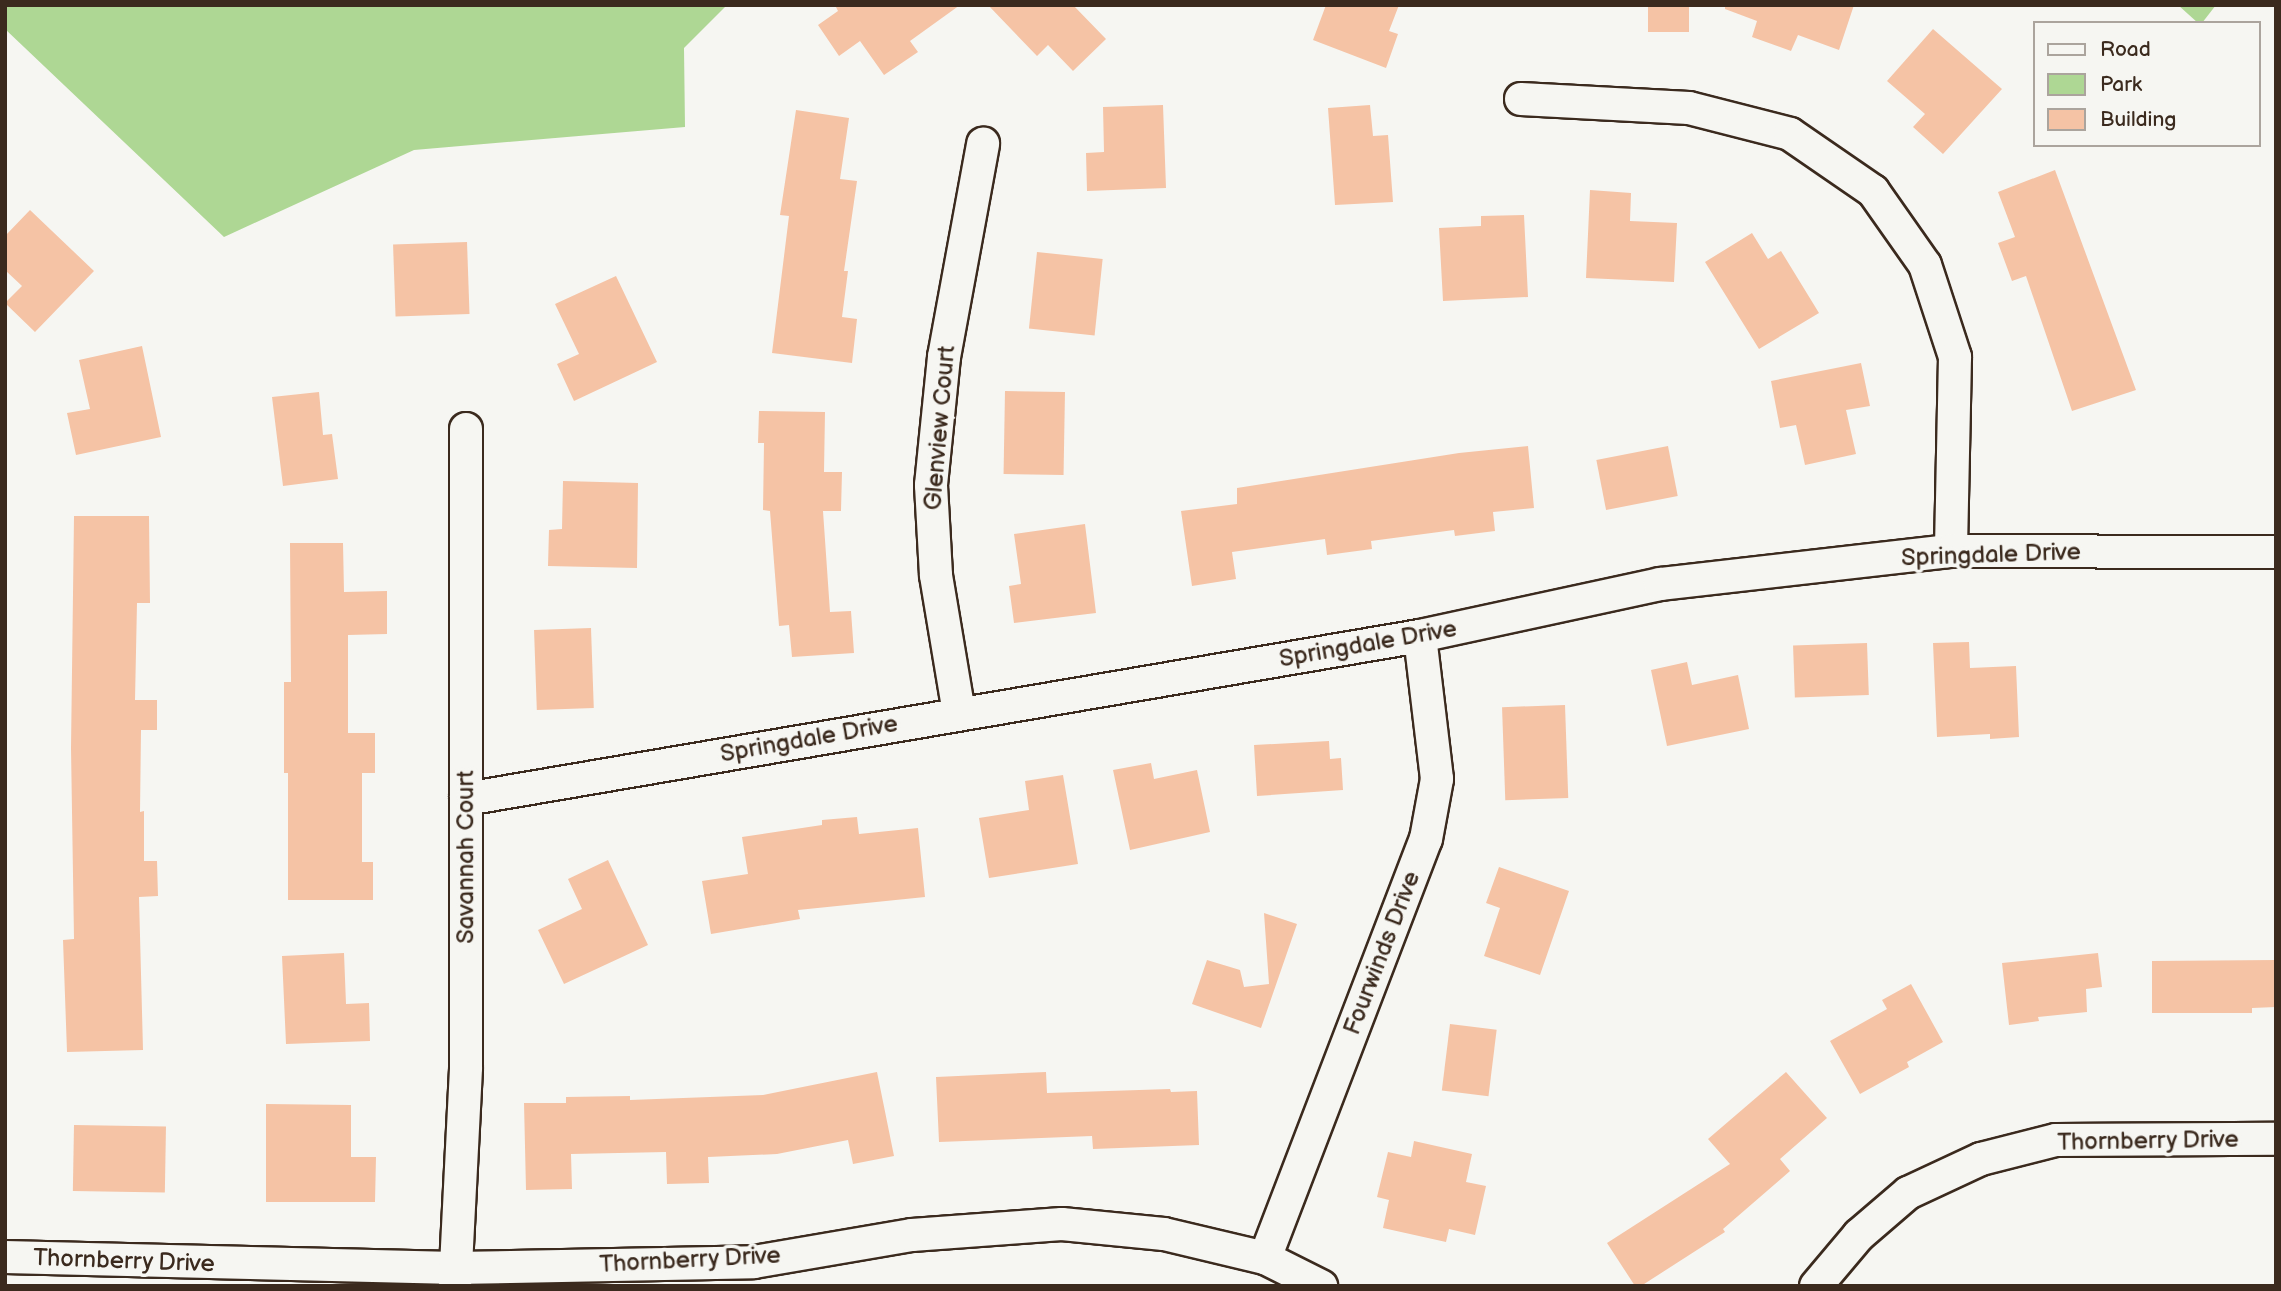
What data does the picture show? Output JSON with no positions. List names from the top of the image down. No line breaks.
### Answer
{"streets":{"street":["Glenview Court","Springdale Drive","Savannah Court","Fourwinds Drive","Thornberry Drive"]},"crossings":[["Glenview Court","Springdale Drive"],["Springdale Drive","Savannah Court"],["Springdale Drive","Fourwinds Drive"],["Savannah Court","Thornberry Drive"],["Fourwinds Drive","Thornberry Drive"]],"legend":["Road","Park","Building"]}
